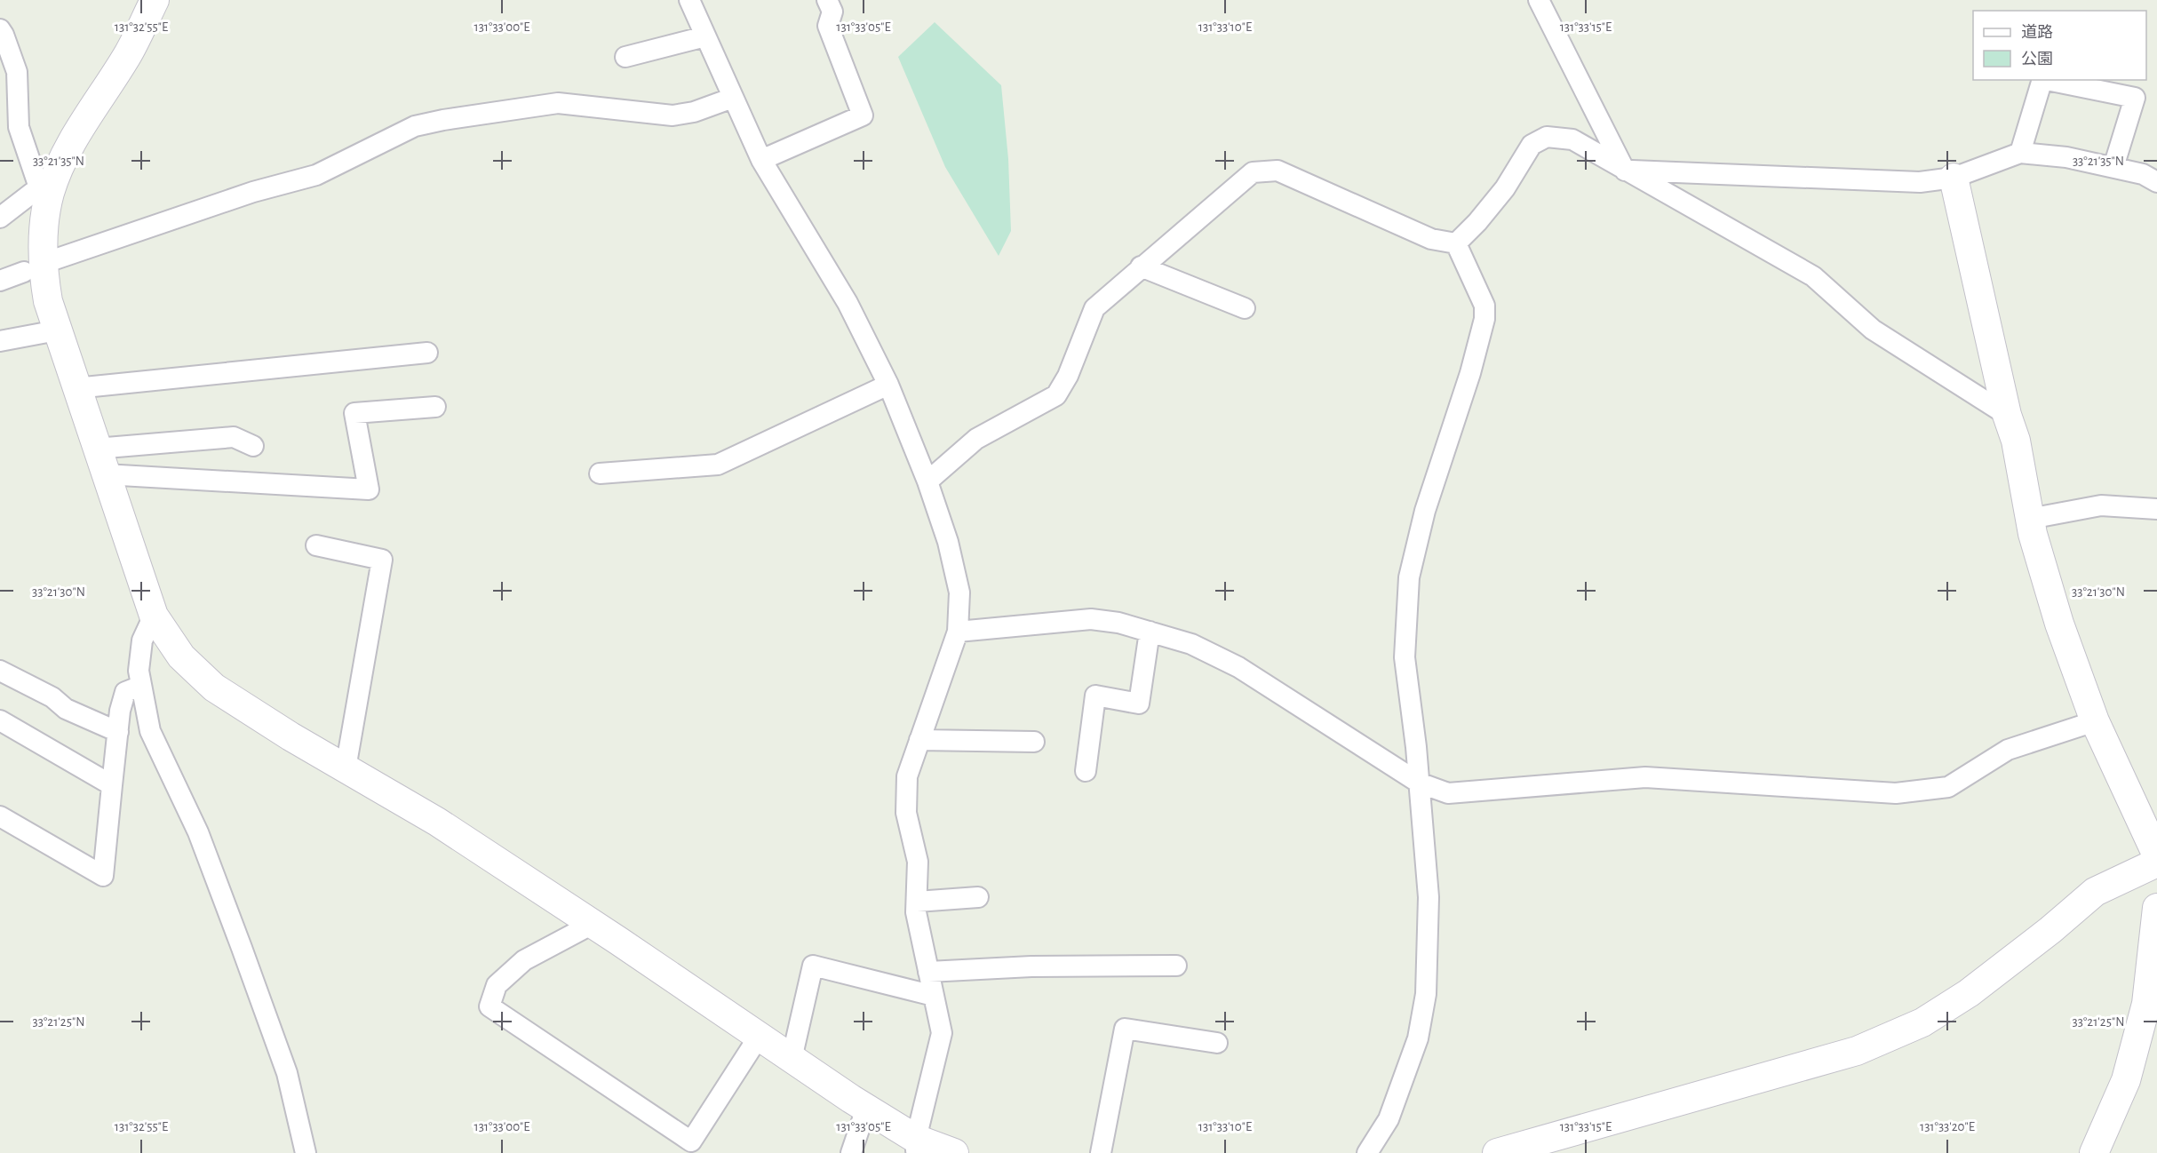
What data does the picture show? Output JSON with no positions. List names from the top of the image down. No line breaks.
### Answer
{"legend":["道路","公園"],"coordinates":["131°32'55\"E","131°33'00\"E","131°33'05\"E","131°33'10\"E","131°33'15\"E","33°21'35\"N","33°21'30\"N","33°21'25\"N","131°33'20\"E"]}
